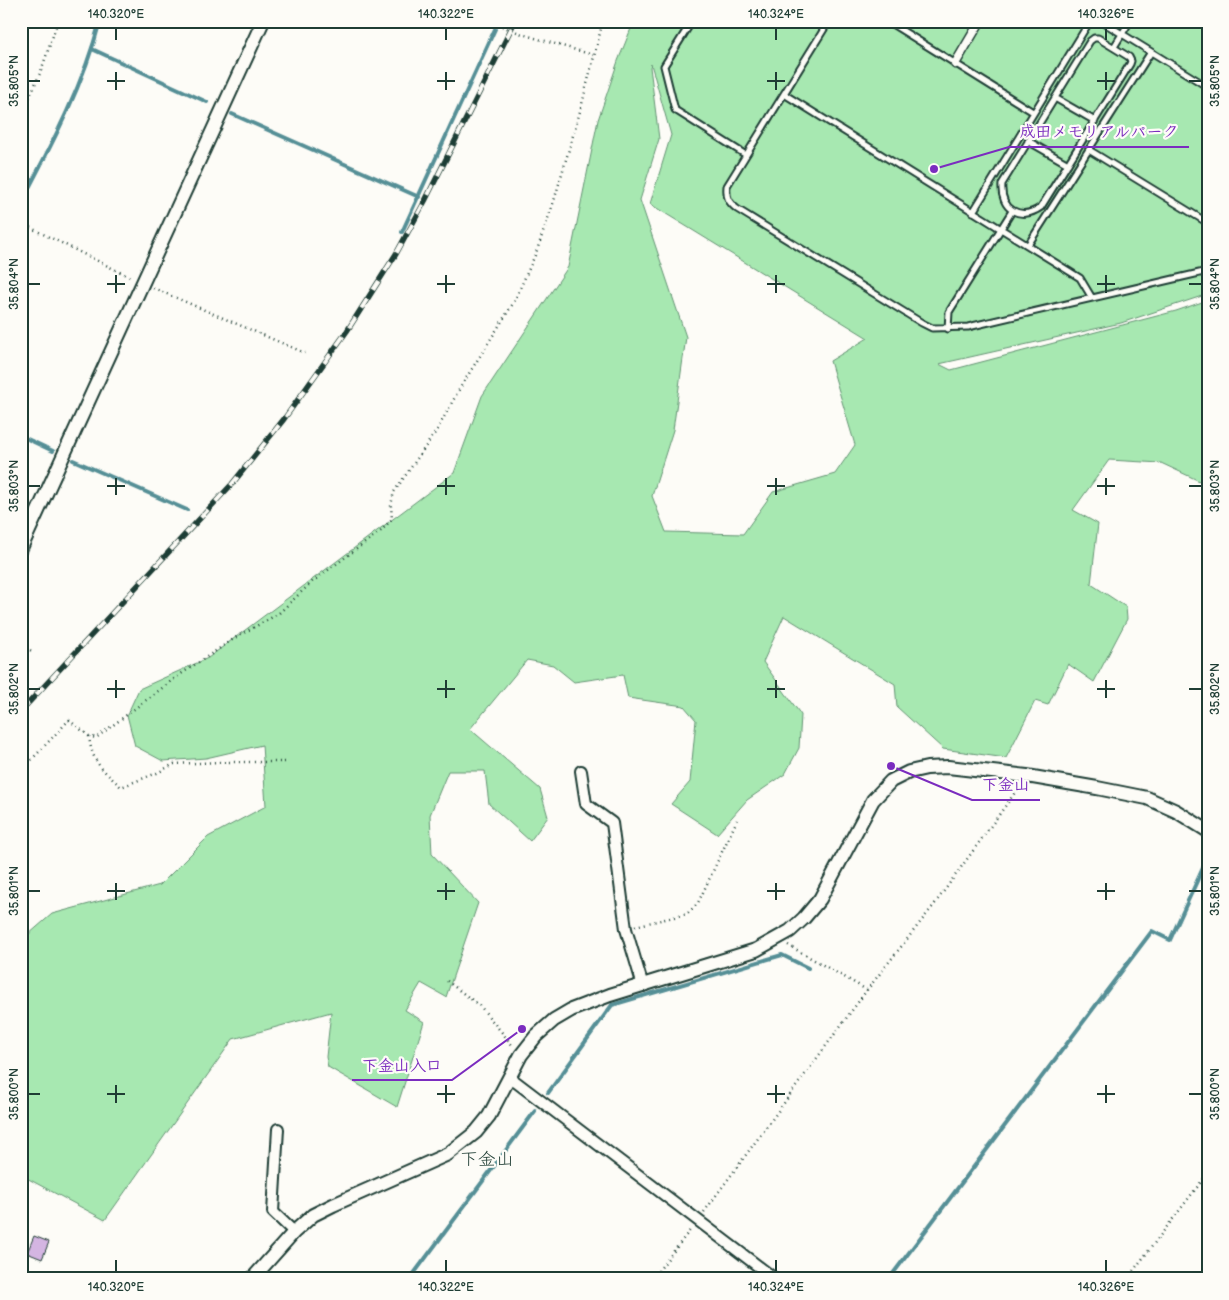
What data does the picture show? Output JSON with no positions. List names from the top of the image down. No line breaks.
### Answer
{"districts":["下金山"],"places":["成田メモリアルパーク","下金山","下金山入口"],"coordinates":["140.320°E","140.322°E","140.324°E","140.326°E","35.805°N","35.804°N","35.803°N","35.802°N","35.801°N","35.800°N"]}
